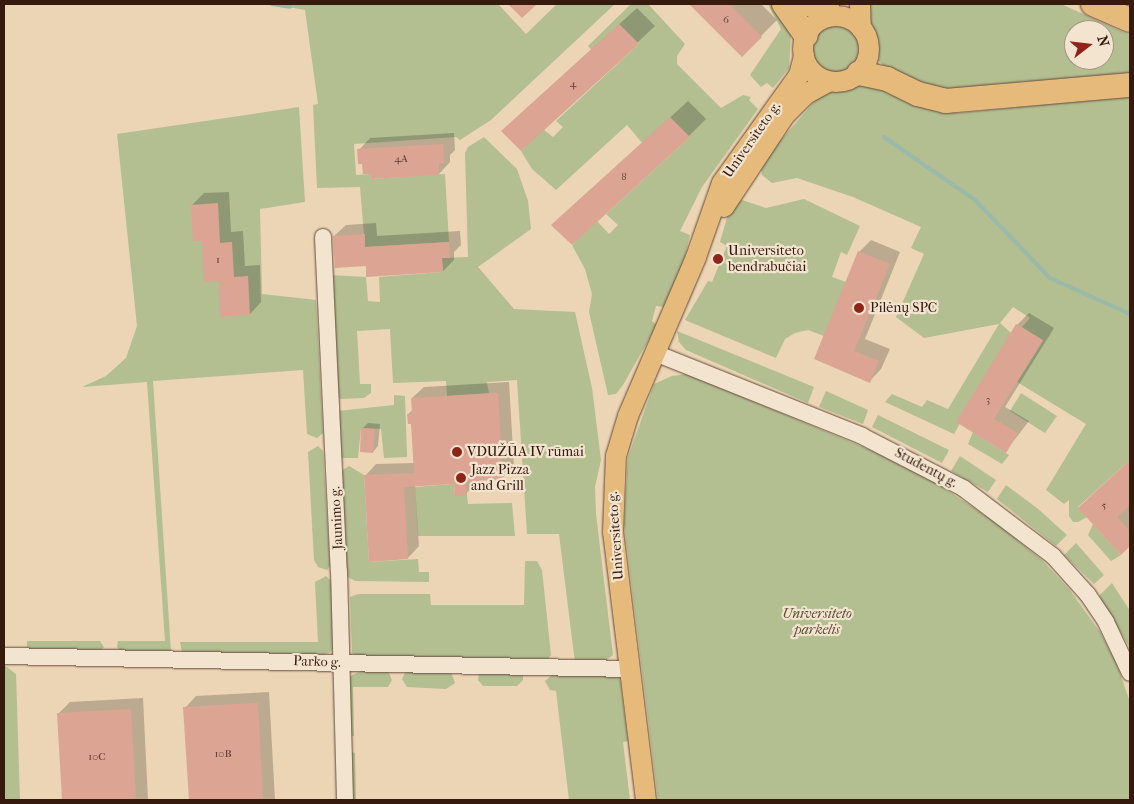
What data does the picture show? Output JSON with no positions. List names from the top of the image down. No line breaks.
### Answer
{"streets":{"main road":["Universiteto g."],"street":["Studentų g.","Jaunimo g.","Parko g."]},"crossings":[["Universiteto g.","Studentų g."],["Universiteto g.","Parko g."],["Jaunimo g.","Parko g."]],"parks":["Universiteto parkelis"],"places":["Universiteto bendrabučiai","Pilėnų SPC","VDUŽŪA IV rūmai","Jazz Pizza and Grill"],"house_numbers":["6","4","4A","8","1","3","5","10B","10C"],"north":"right"}
